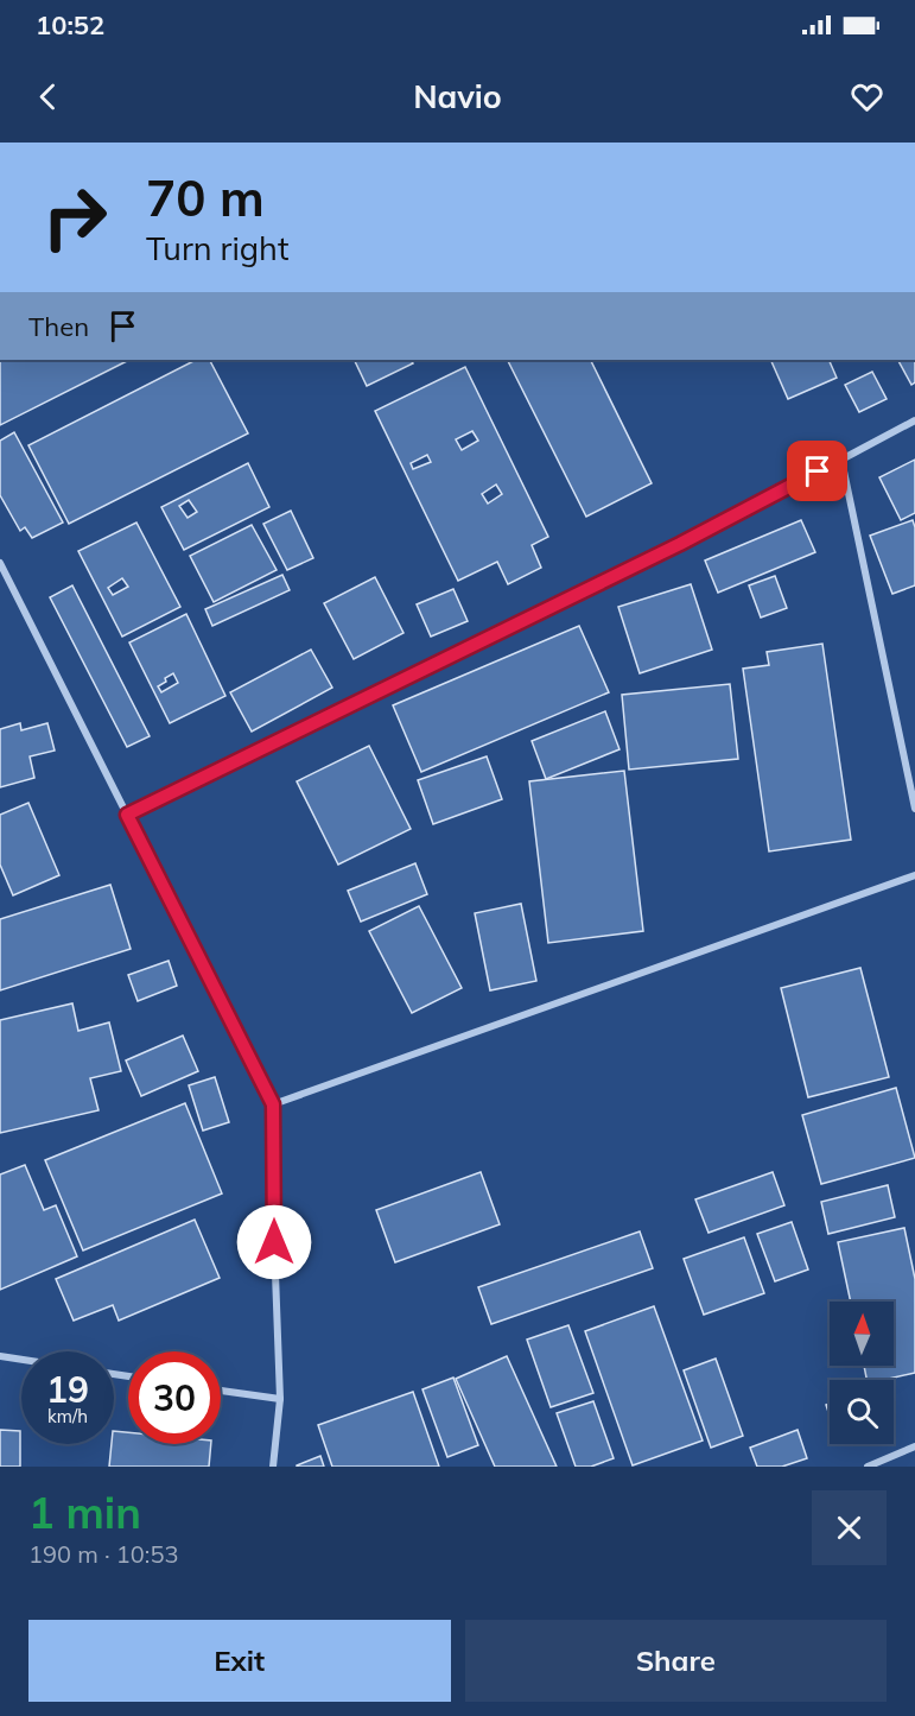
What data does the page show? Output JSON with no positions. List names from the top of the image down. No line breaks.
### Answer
{"north":"top","page":{"status":"10:52","header":"Navio","turn":["70 m","Turn right"],"then":"Then","speed":"19 km/h","limit":"30","heading":["1 min","190 m · 10:53"],"buttons":["Exit","Share"]}}
